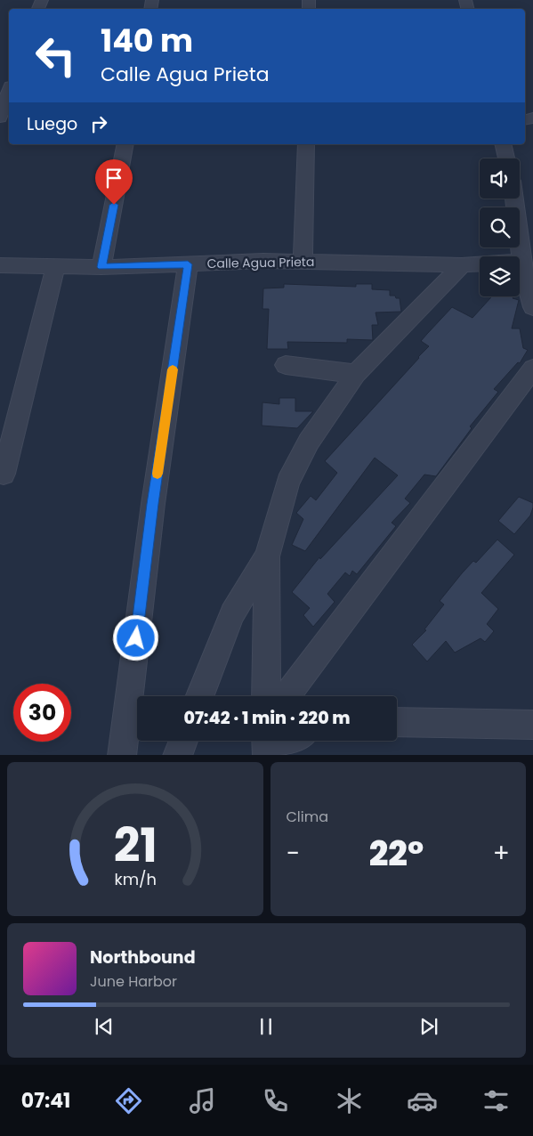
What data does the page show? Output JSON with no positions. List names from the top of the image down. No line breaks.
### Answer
{"streets":{"street":["Calle Agua Prieta"]},"page":{"turn":["140 m","Calle Agua Prieta"],"then":"Luego","limit":"30","trip":"07:42 · 1 min · 220 m","tile":"Clima","heat":["−","22°","+"],"song":["Northbound","June Harbor"],"tabs":"07:41","gauge":["21","km/h"]}}
